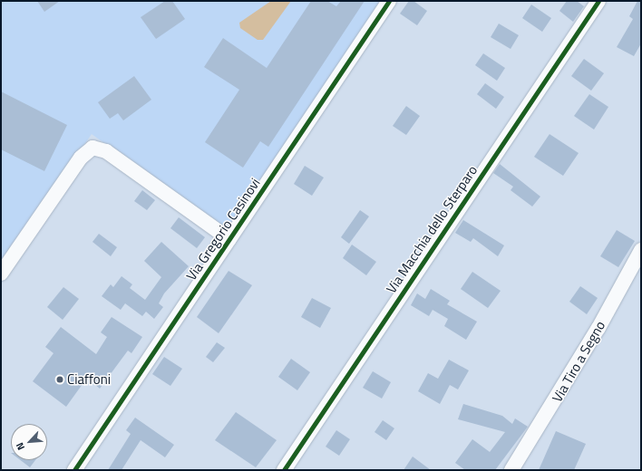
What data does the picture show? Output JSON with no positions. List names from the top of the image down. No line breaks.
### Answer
{"streets":{"street":["Via Gregorio Casinovi","Via Macchia dello Sterparo","Via Tiro a Segno"]},"places":["Ciaffoni"],"north":"bottom left"}
